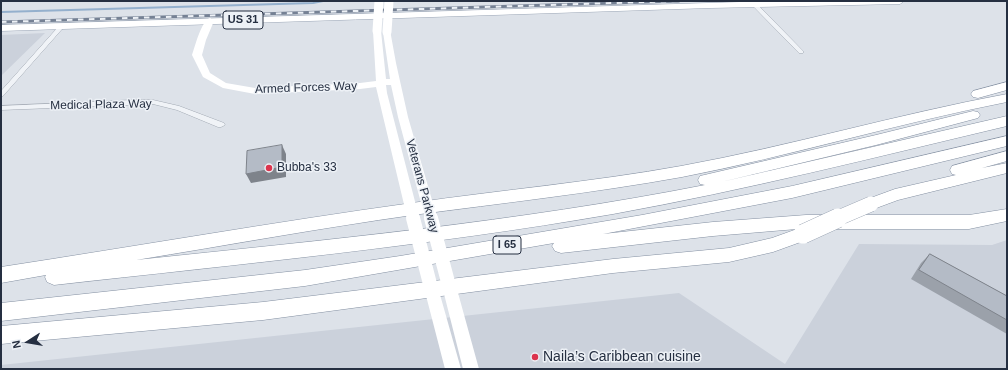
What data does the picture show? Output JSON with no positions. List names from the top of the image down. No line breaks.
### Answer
{"streets":{"highway":["I 65"],"main road":["US 31","Armed Forces Way","Veterans Parkway"],"street":["Medical Plaza Way"]},"crossings":[["US 31","Armed Forces Way"],["Armed Forces Way","Veterans Parkway"]],"places":["Bubba's 33","Naila’s Caribbean cuisine"],"north":"left"}
